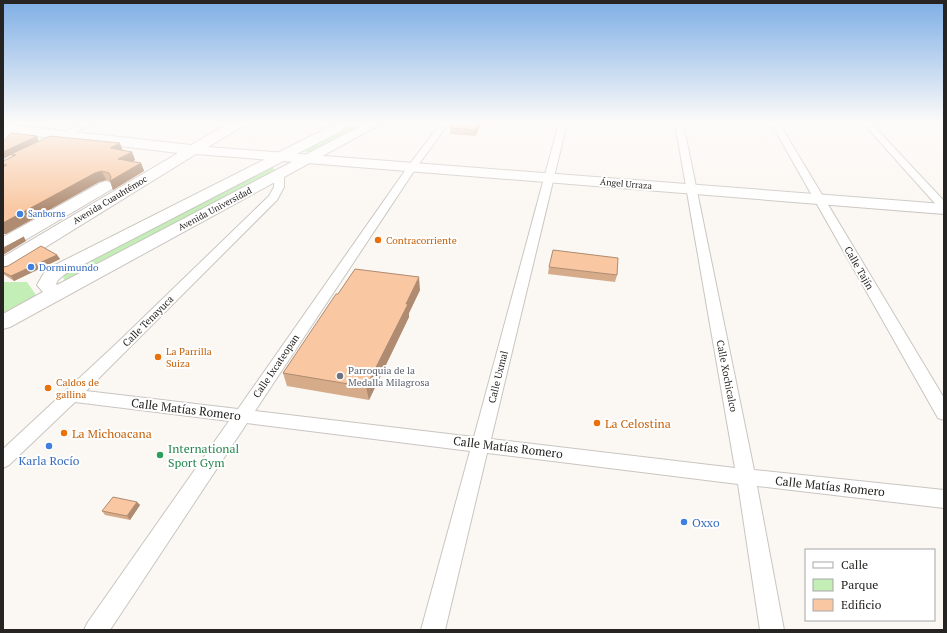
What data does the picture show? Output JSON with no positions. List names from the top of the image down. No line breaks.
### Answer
{"streets":{"main road":["Ángel Urraza","Avenida Cuauhtémoc","Avenida Universidad"],"street":["Calle Tajín","Calle Tenayuca","Calle Ixcateopan","Calle Xochicalco","Calle Uxmal","Calle Matías Romero"]},"crossings":[["Ángel Urraza","Avenida Universidad"],["Ángel Urraza","Calle Tajín"],["Ángel Urraza","Calle Ixcateopan"],["Ángel Urraza","Calle Xochicalco"],["Ángel Urraza","Calle Uxmal"],["Avenida Universidad","Calle Tenayuca"],["Calle Tenayuca","Calle Matías Romero"],["Calle Ixcateopan","Calle Matías Romero"],["Calle Xochicalco","Calle Matías Romero"],["Calle Uxmal","Calle Matías Romero"]],"places":["Sanborns","Contracorriente","Dormimundo","La Parrilla Suiza","Parroquia de la Medalla Milagrosa","Caldos de gallina","La Celostina","La Michoacana","Karla Rocío","International Sport Gym","Oxxo"],"legend":["Calle","Parque","Edificio"]}
